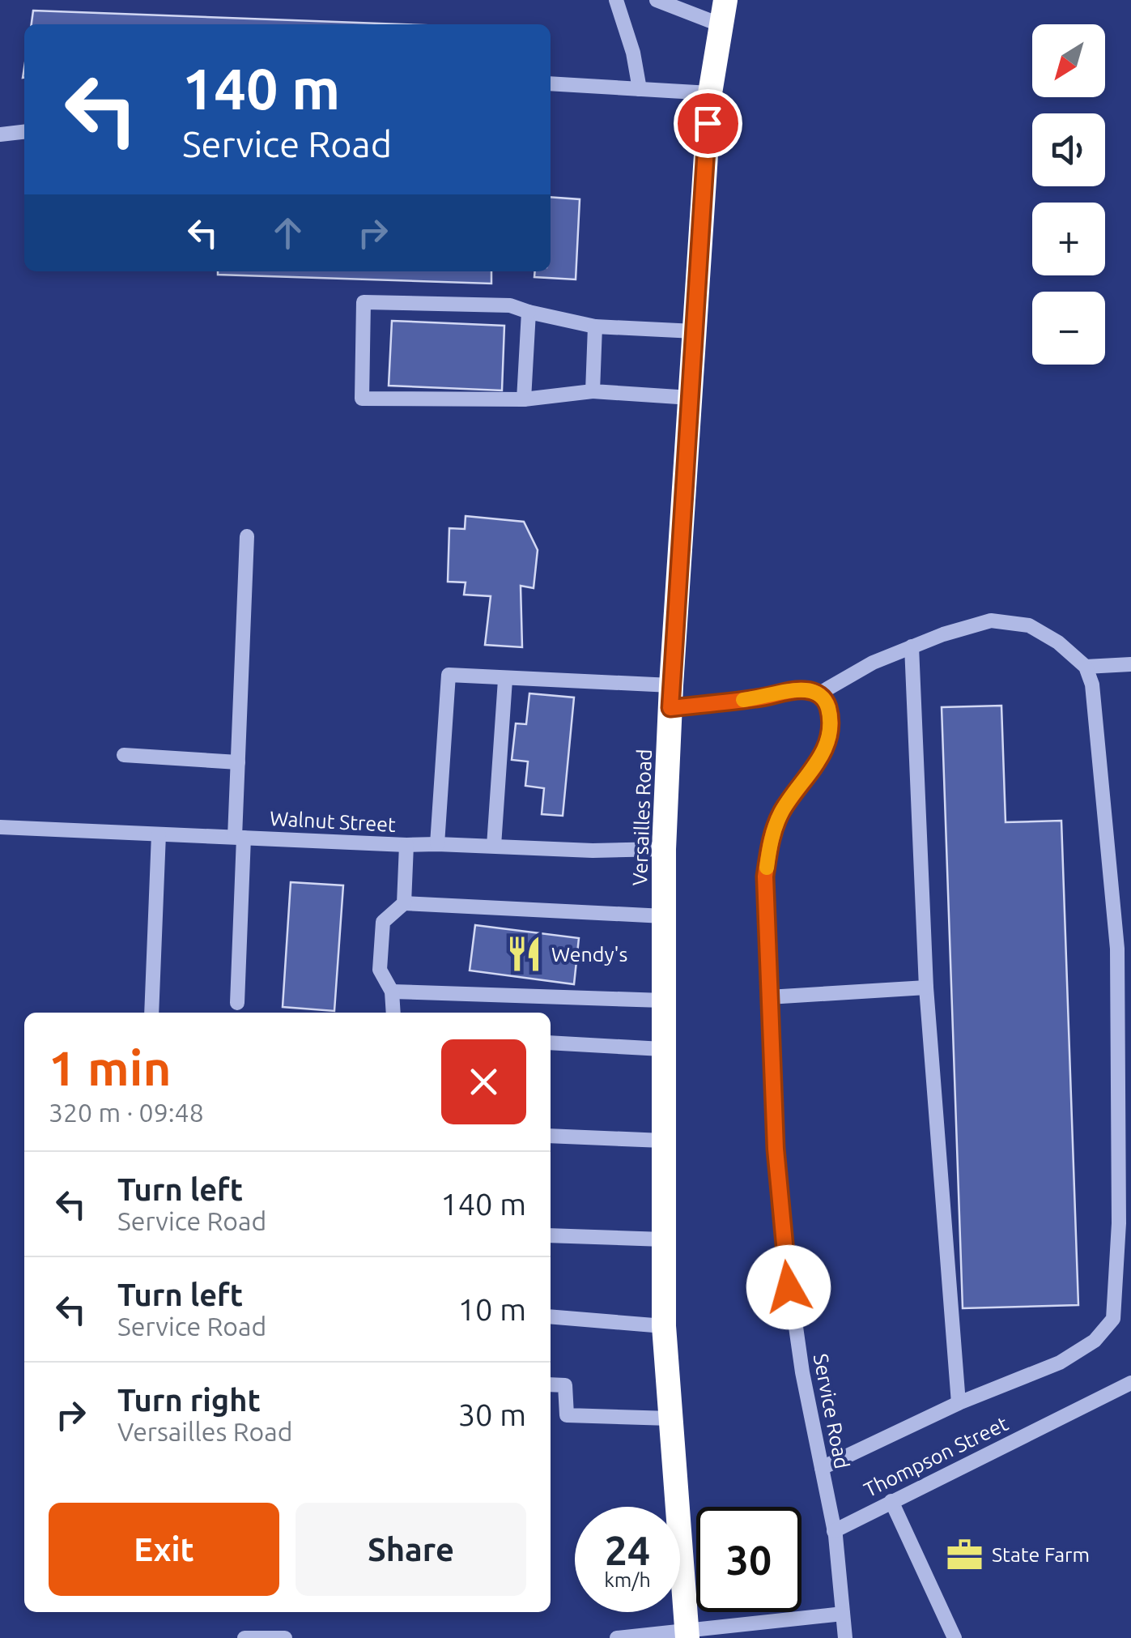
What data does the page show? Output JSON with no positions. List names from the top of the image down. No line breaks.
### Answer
{"streets":{"highway":["Versailles Road"],"street":["Walnut Street","Service Road","Thompson Street"]},"crossings":[["Versailles Road","Walnut Street"],["Service Road","Thompson Street"]],"places":{"restaurant":["Wendy's"],"office":["State Farm"]},"north":"bottom left","page":{"map_buttons":["+","−"],"turn":["140 m","Service Road"],"heading":["1 min","320 m · 09:48"],"list":[{"name":"Turn left","note":"Service Road","value":"140 m"},{"name":"Turn left","note":"Service Road","value":"10 m"},{"name":"Turn right","note":"Versailles Road","value":"30 m"}],"buttons":["Exit","Share"],"speed":"24 km/h","limit":"30"}}
